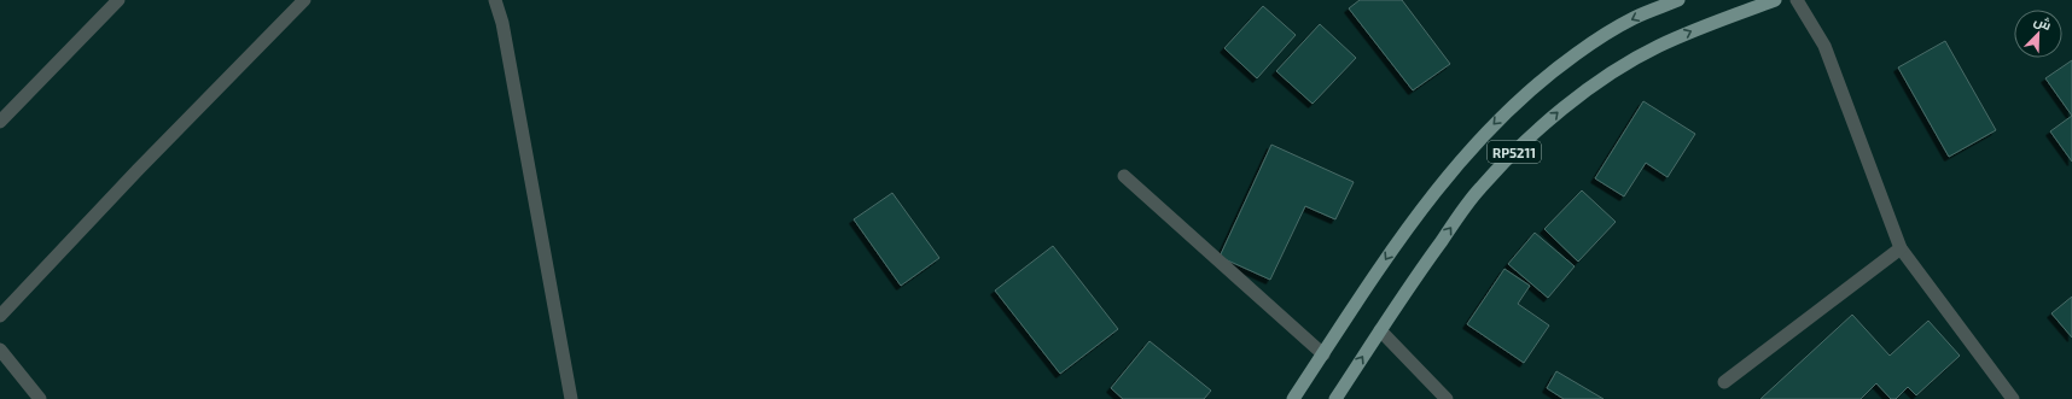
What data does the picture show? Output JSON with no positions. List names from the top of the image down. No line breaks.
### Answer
{"streets":{"main road":["RP5211"]},"north":"top right"}
